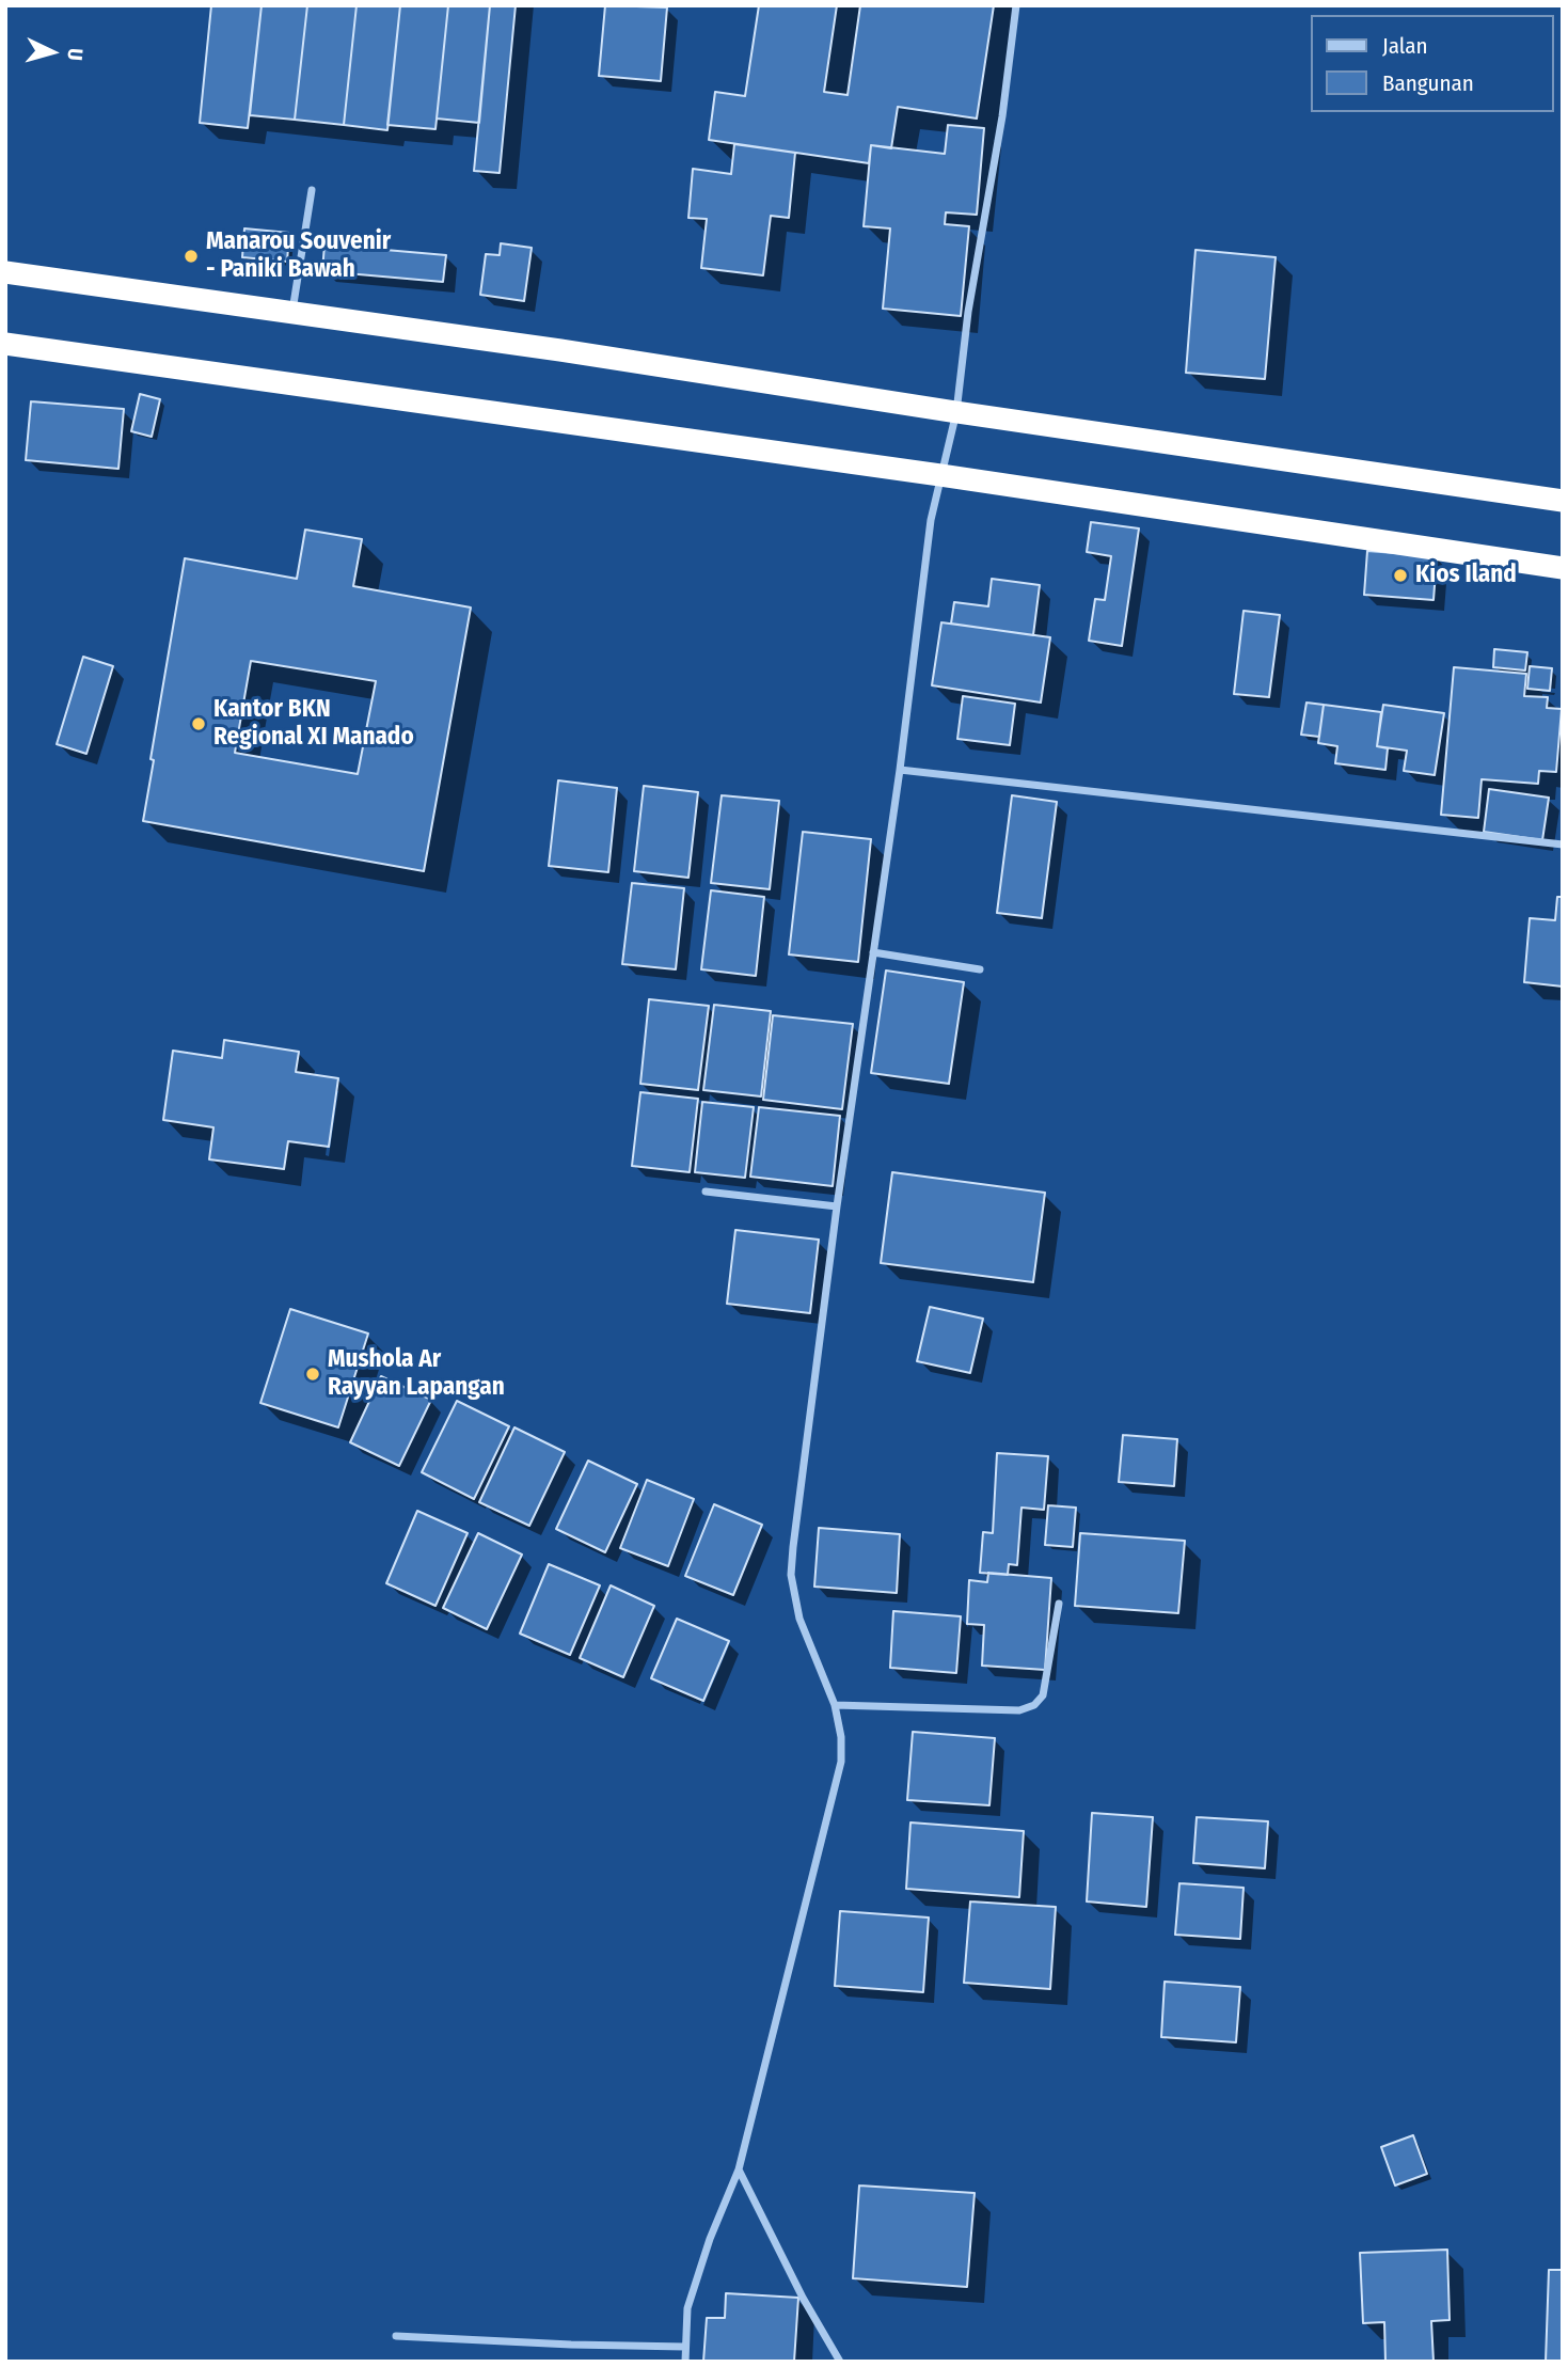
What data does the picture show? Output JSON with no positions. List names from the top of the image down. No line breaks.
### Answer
{"places":["Manarou Souvenir - Paniki Bawah","Kios Iland","Kantor BKN Regional XI Manado","Mushola Ar Rayyan Lapangan"],"legend":["Jalan","Bangunan"],"north":"right"}
